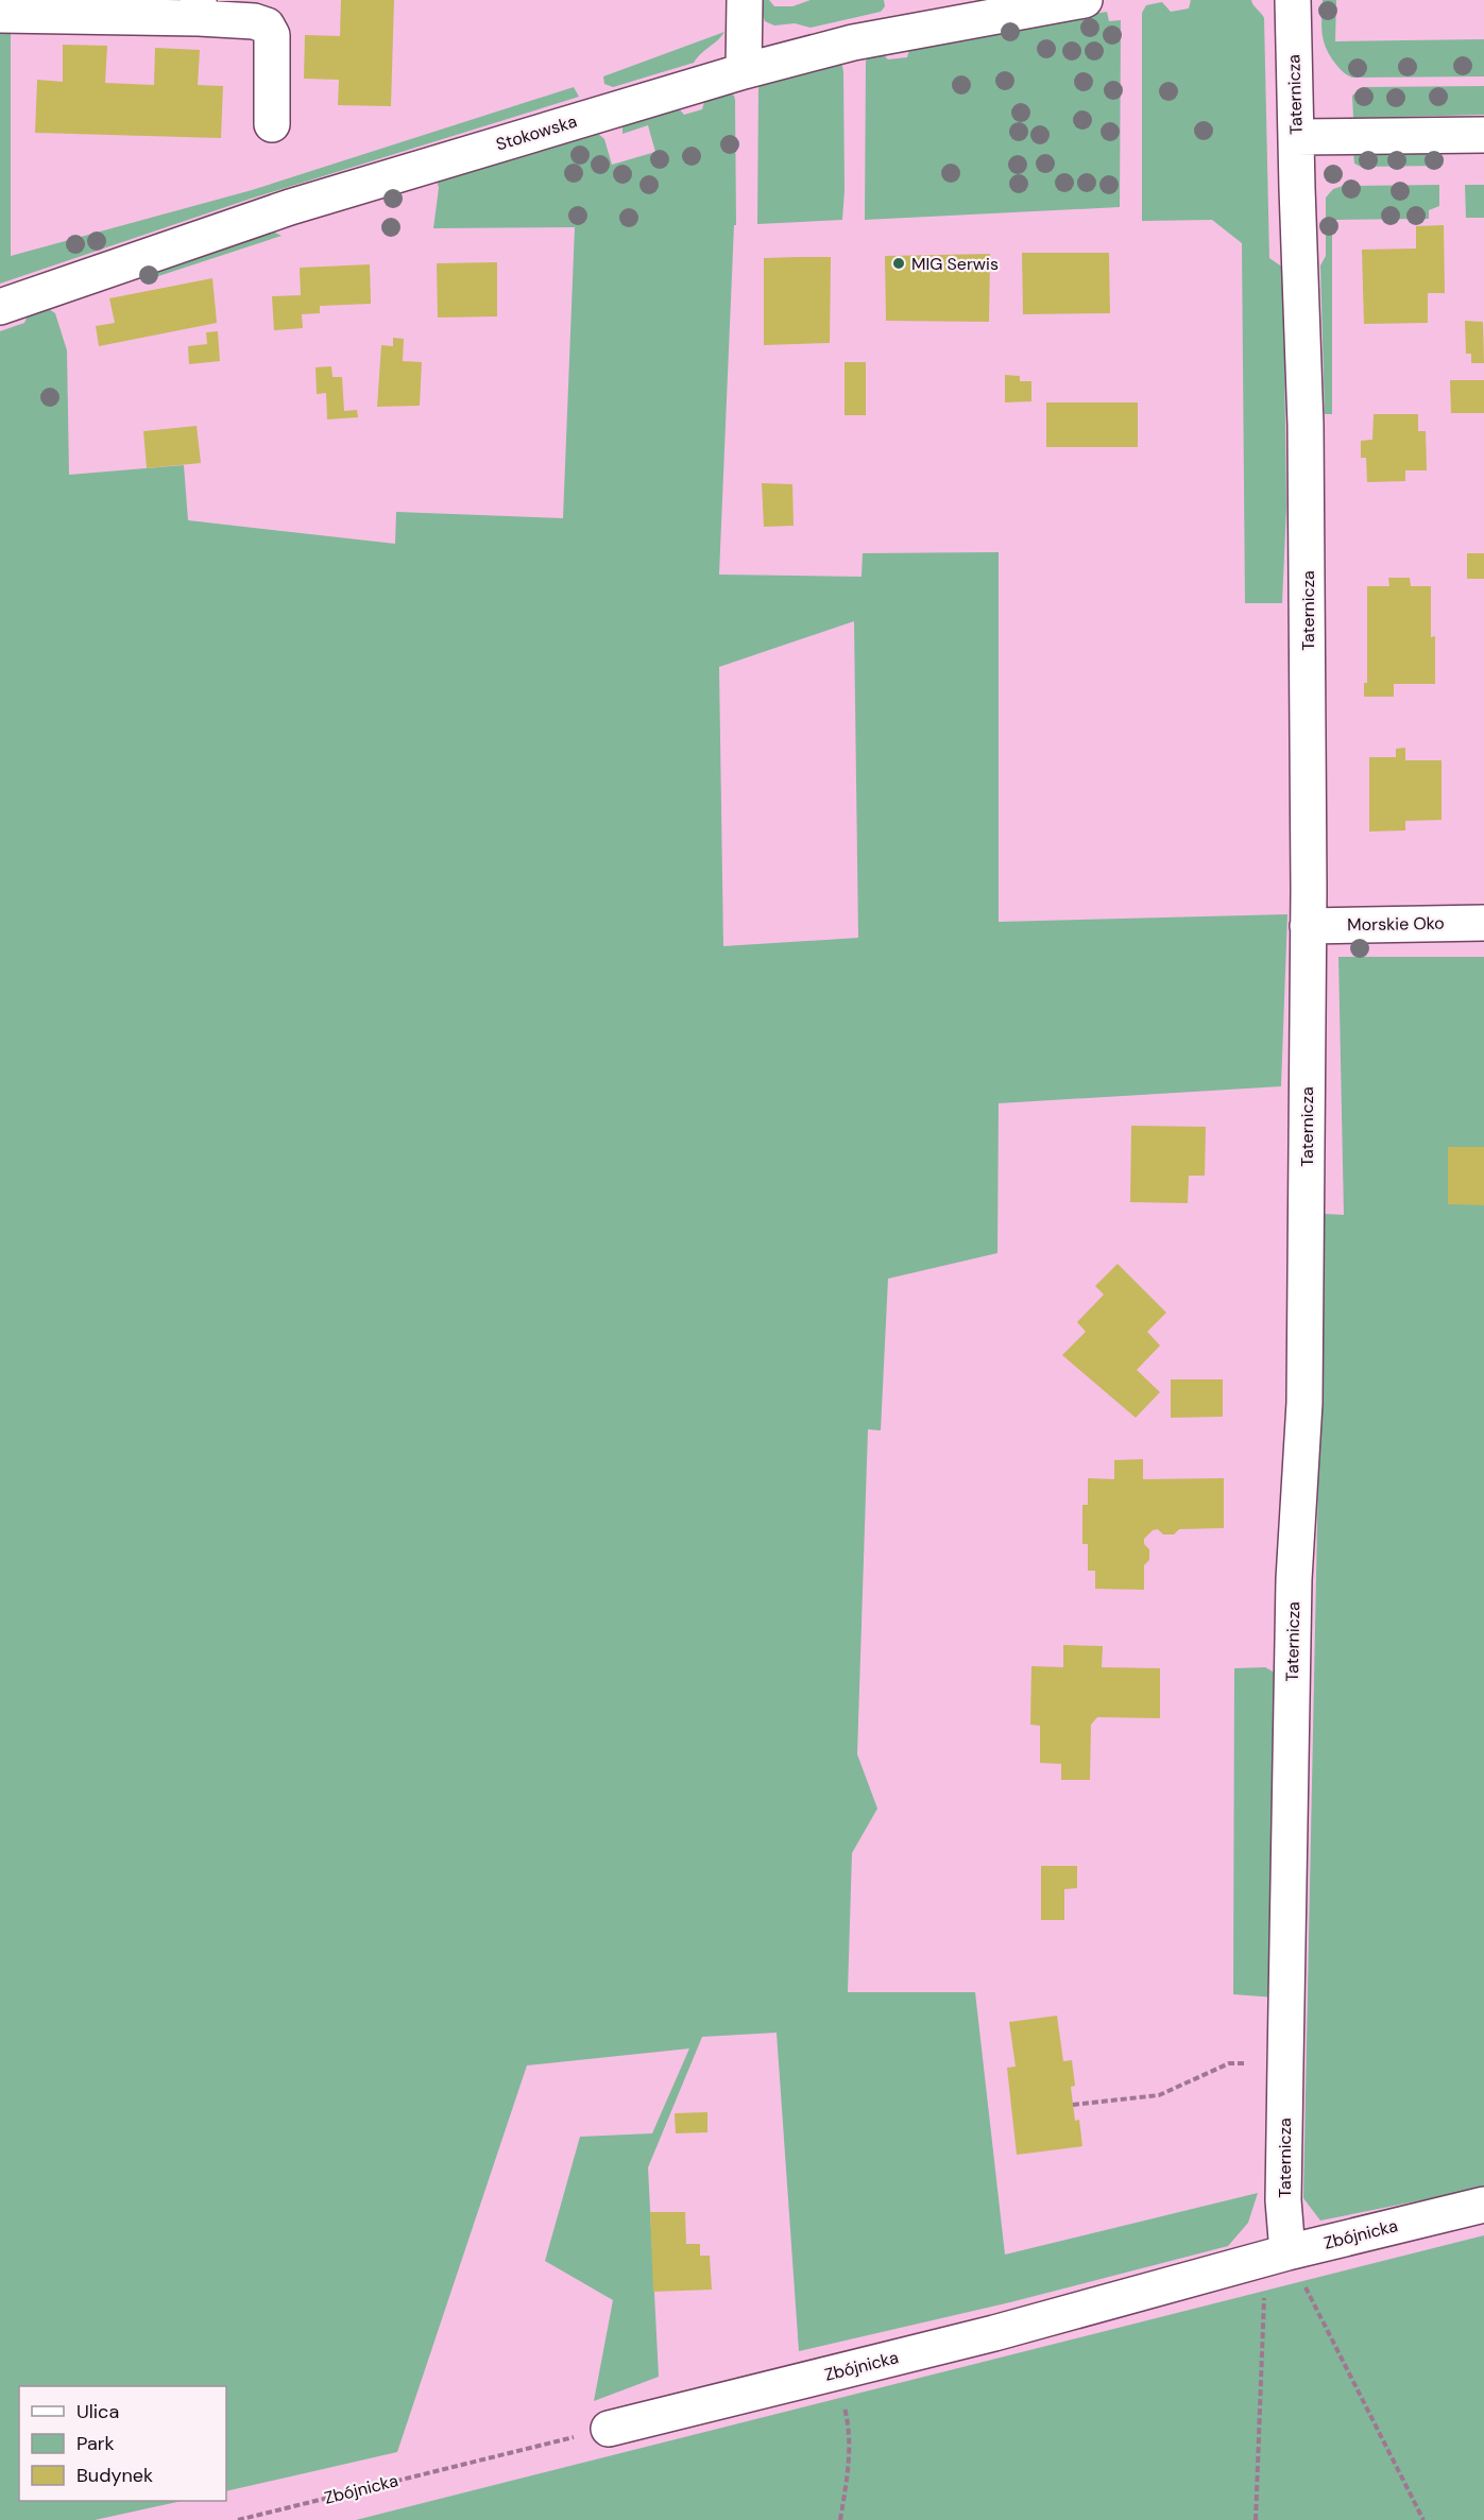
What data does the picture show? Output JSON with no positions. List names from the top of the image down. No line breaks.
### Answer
{"streets":{"street":["Taternicza","Stokowska","Morskie Oko","Zbójnicka"]},"crossings":[["Taternicza","Morskie Oko"],["Taternicza","Zbójnicka"]],"places":["MIG Serwis"],"legend":["Ulica","Park","Budynek"]}
